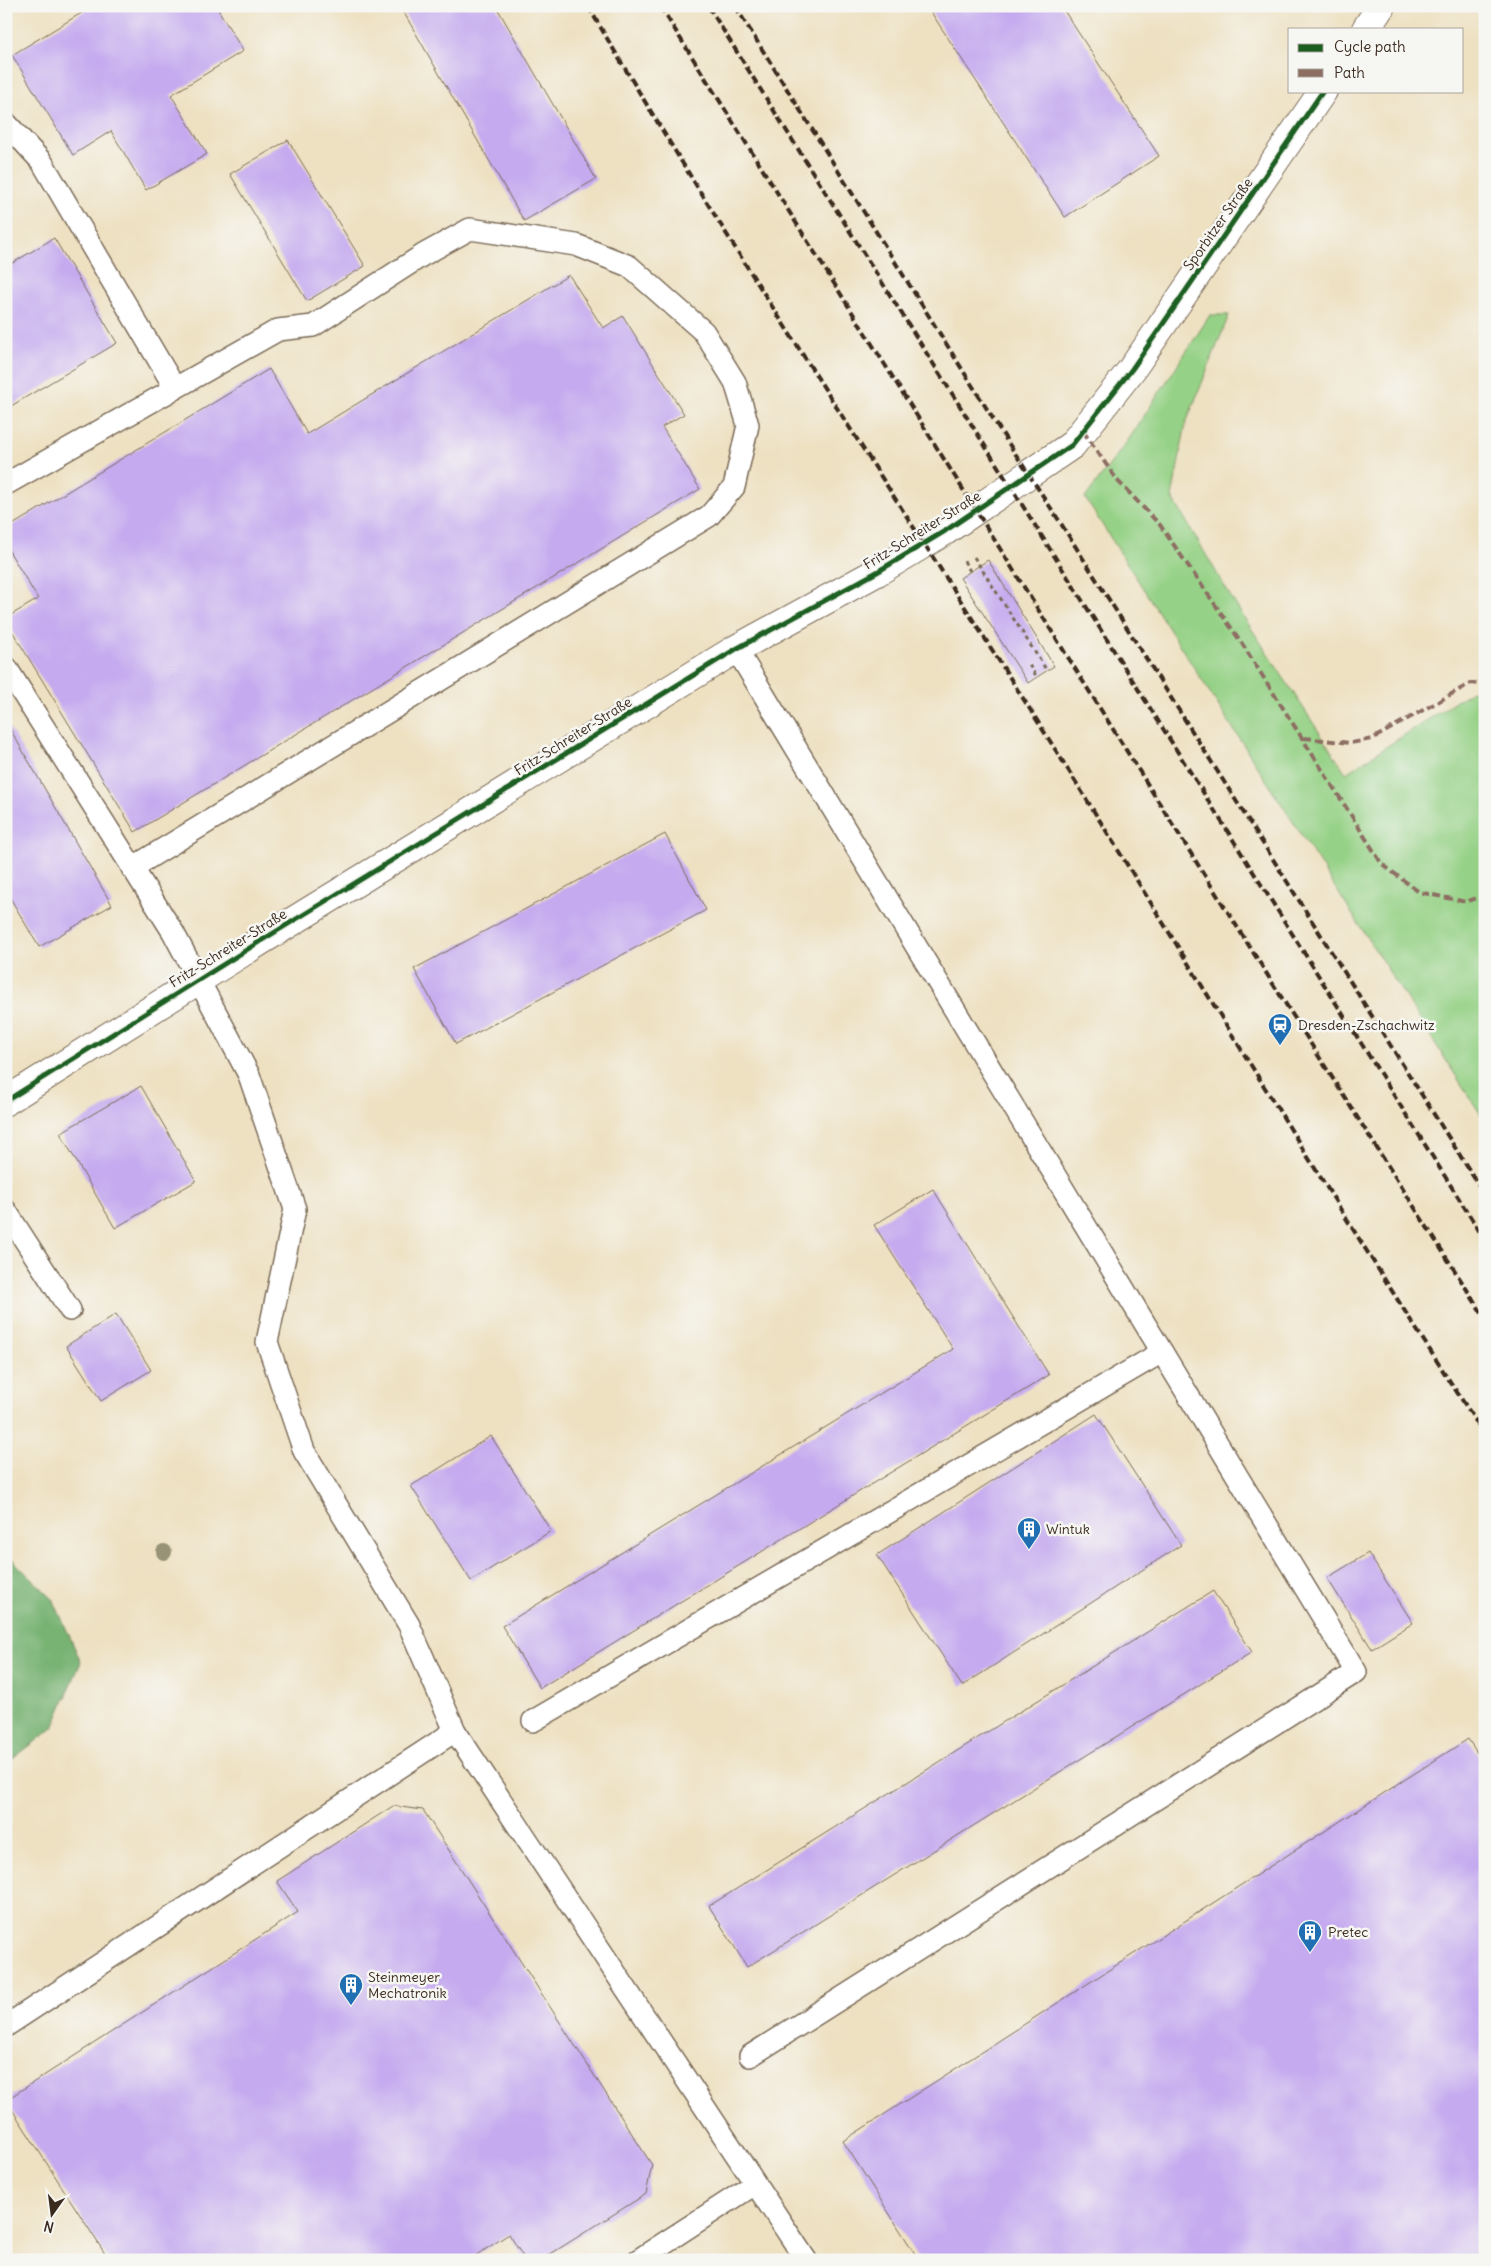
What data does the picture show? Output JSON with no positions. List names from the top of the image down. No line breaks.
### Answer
{"streets":{"street":["Sporbitzer Straße","Fritz-Schreiter-Straße"]},"crossings":[["Sporbitzer Straße","Fritz-Schreiter-Straße"]],"places":{"station":["Dresden-Zschachwitz"],"building":["Wintuk","Pretec","Steinmeyer Mechatronik"]},"legend":["Cycle path","Path"],"north":"bottom"}
